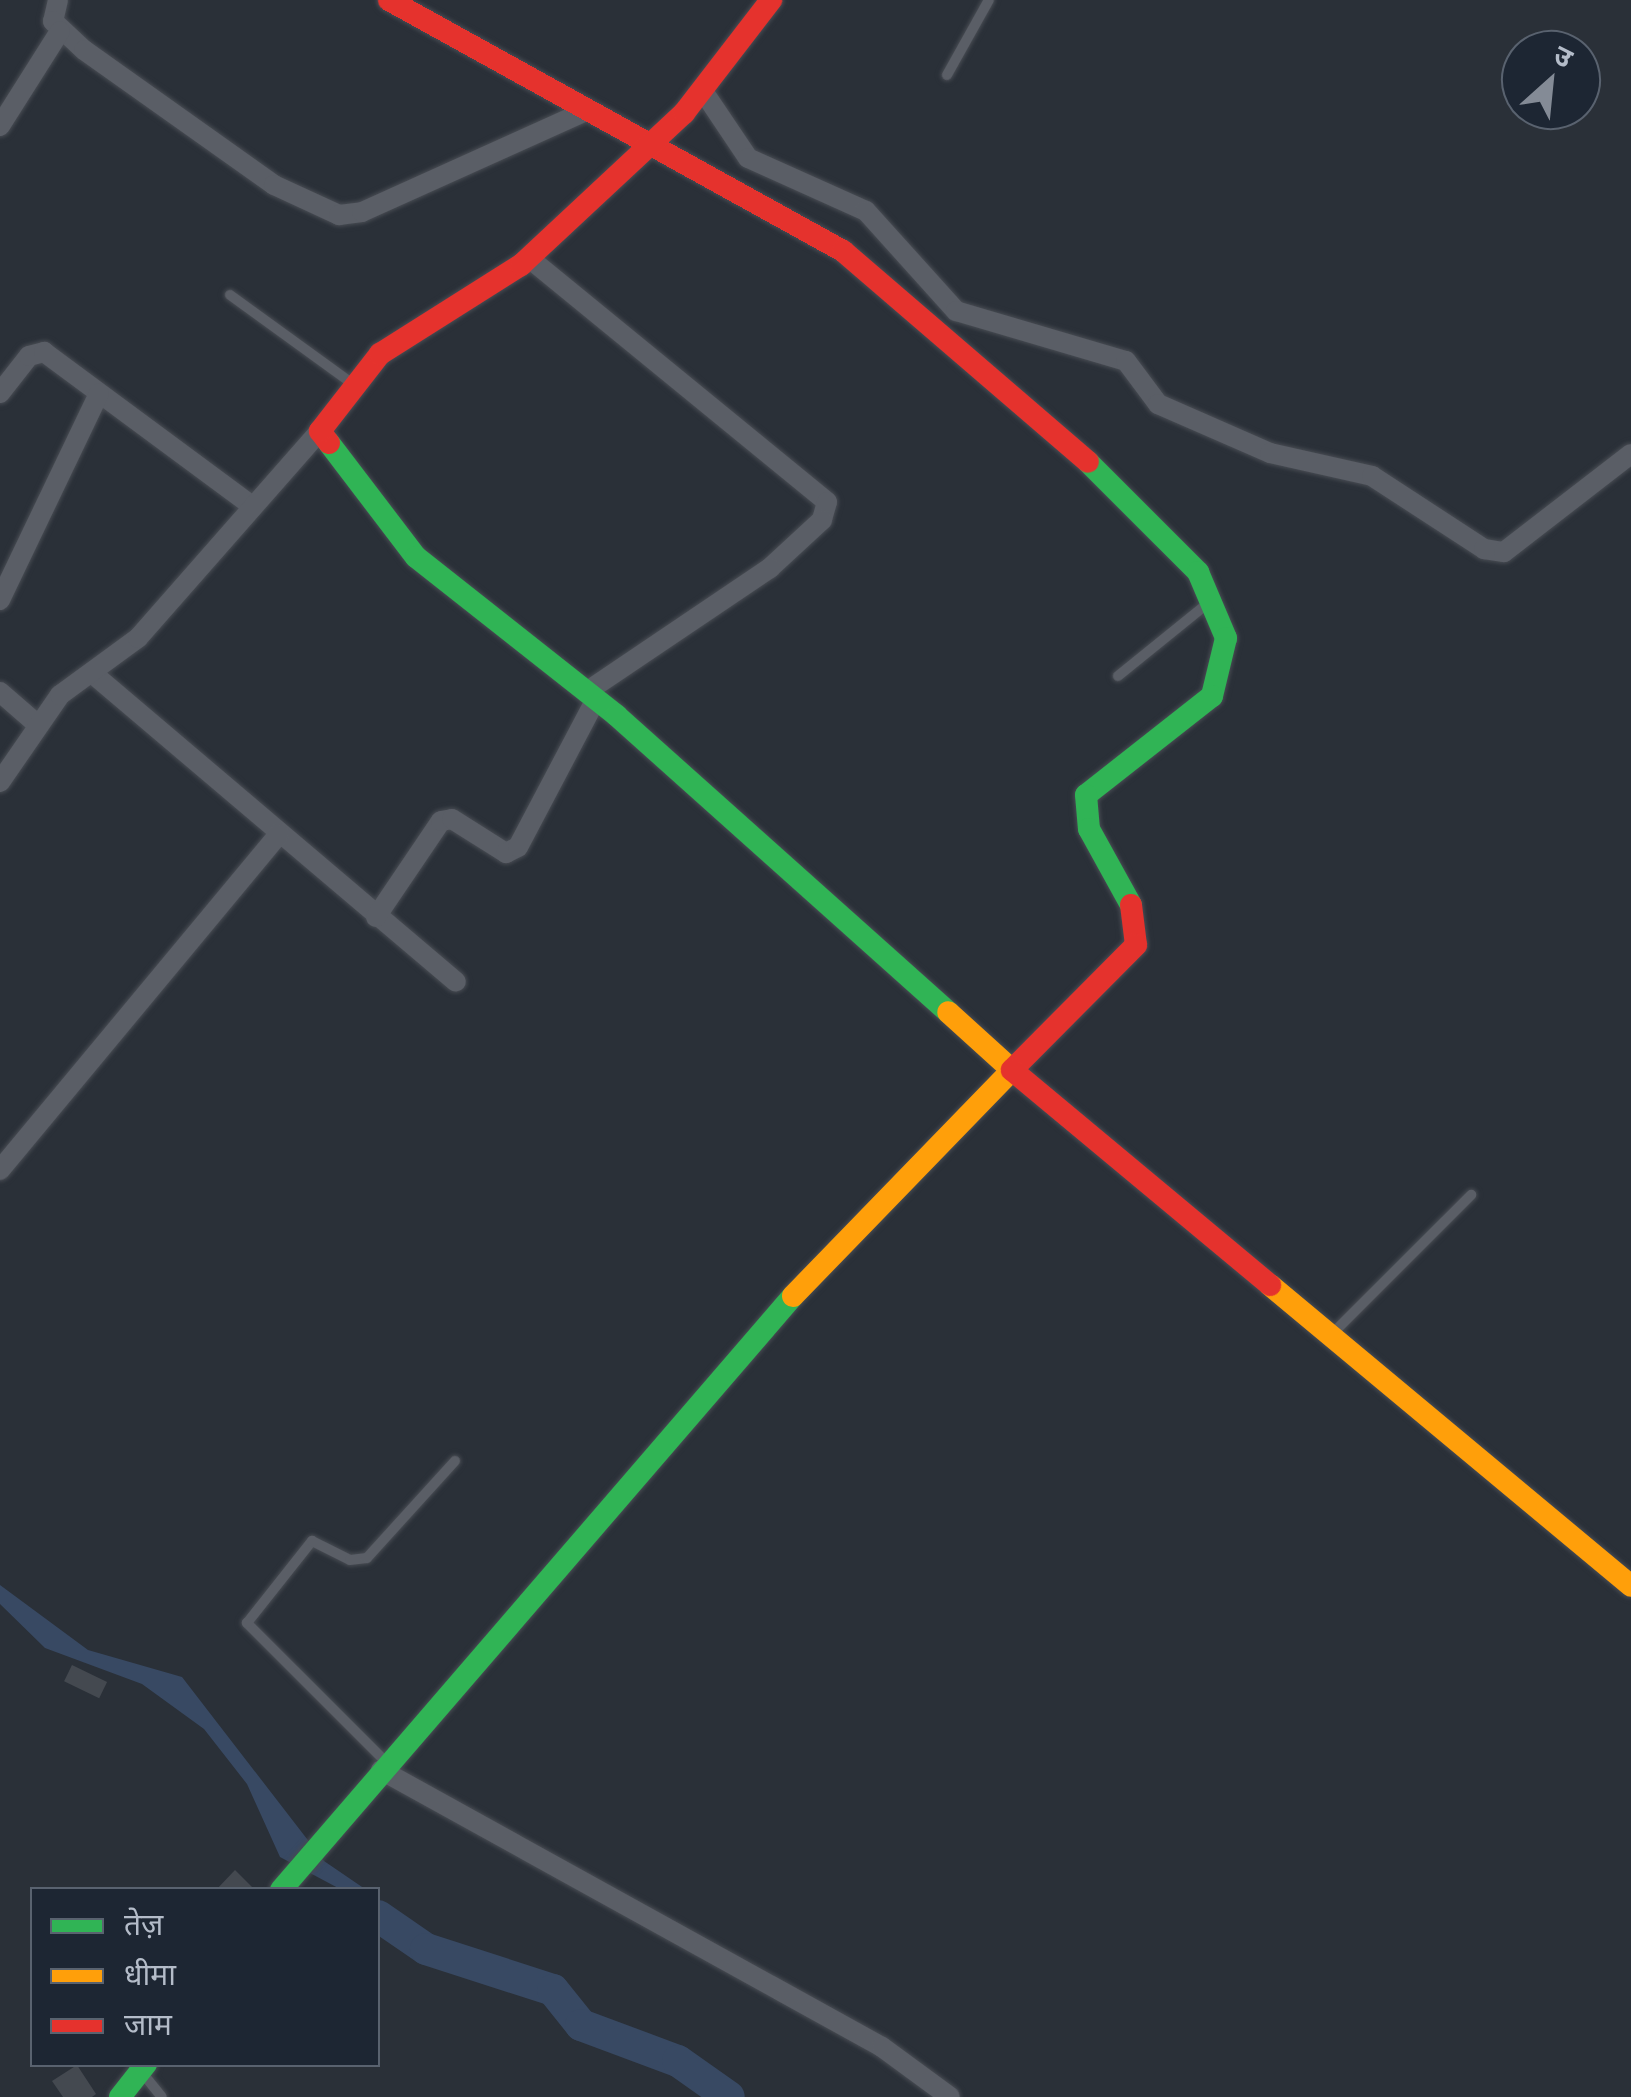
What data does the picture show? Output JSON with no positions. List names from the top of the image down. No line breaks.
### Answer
{"legend":["तेज़","धीमा","जाम"],"north":"top right"}
